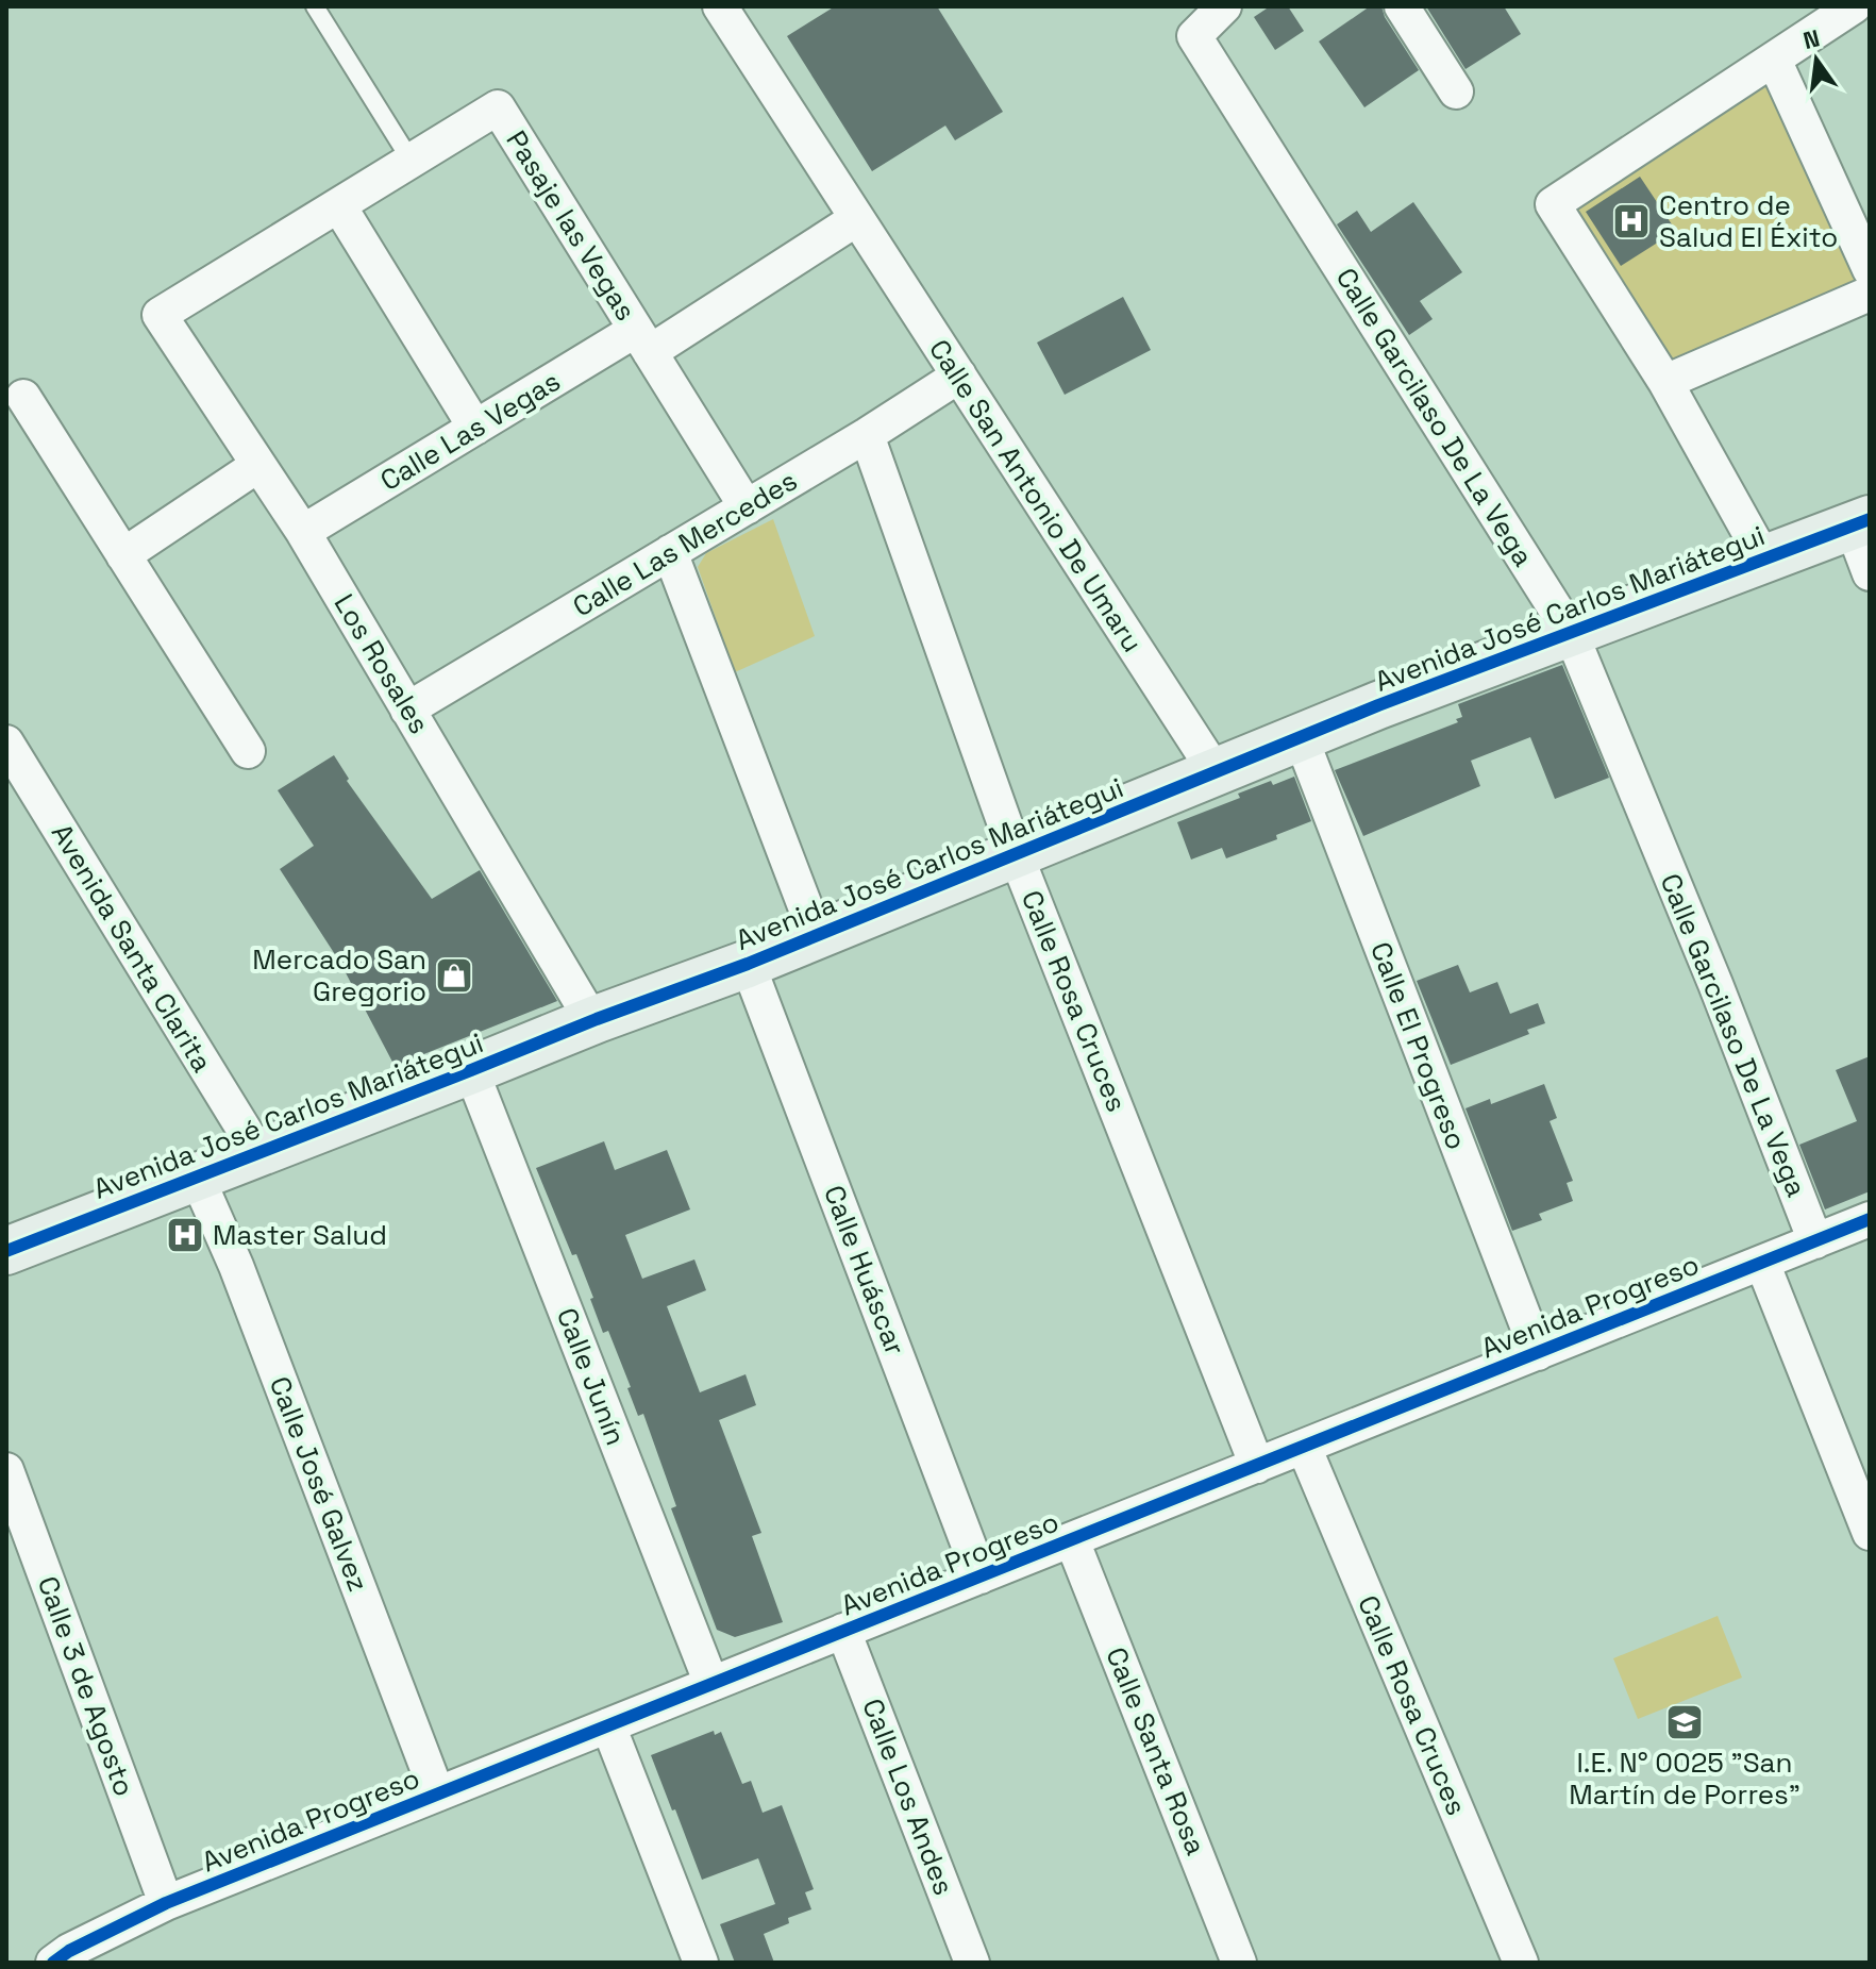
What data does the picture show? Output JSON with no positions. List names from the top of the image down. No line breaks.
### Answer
{"streets":{"street":["Pasaje las Vegas","Calle Garcilaso De La Vega","Calle Las Vegas","Calle San Antonio De Umaru","Calle Las Mercedes","Avenida José Carlos Mariátegui","Los Rosales","Avenida Santa Clarita","Calle Rosa Cruces","Calle El Progreso","Calle Huáscar","Avenida Progreso","Calle Junín","Calle José Galvez","Calle 3 de Agosto","Calle Santa Rosa","Calle Los Andes"]},"crossings":[["Pasaje las Vegas","Calle Las Vegas"],["Pasaje las Vegas","Calle Las Mercedes"],["Pasaje las Vegas","Los Rosales"],["Calle Garcilaso De La Vega","Avenida José Carlos Mariátegui"],["Calle Garcilaso De La Vega","Avenida Progreso"],["Calle Las Vegas","Calle San Antonio De Umaru"],["Calle Las Vegas","Los Rosales"],["Calle San Antonio De Umaru","Calle Las Mercedes"],["Calle San Antonio De Umaru","Avenida José Carlos Mariátegui"],["Calle Las Mercedes","Los Rosales"],["Calle Las Mercedes","Calle Rosa Cruces"],["Avenida José Carlos Mariátegui","Los Rosales"],["Avenida José Carlos Mariátegui","Avenida Santa Clarita"],["Avenida José Carlos Mariátegui","Calle Rosa Cruces"],["Avenida José Carlos Mariátegui","Calle El Progreso"],["Avenida José Carlos Mariátegui","Calle Huáscar"],["Avenida José Carlos Mariátegui","Calle Junín"],["Avenida José Carlos Mariátegui","Calle José Galvez"],["Calle Rosa Cruces","Avenida Progreso"],["Calle El Progreso","Avenida Progreso"],["Calle Huáscar","Avenida Progreso"],["Avenida Progreso","Calle Junín"],["Avenida Progreso","Calle José Galvez"],["Avenida Progreso","Calle 3 de Agosto"],["Avenida Progreso","Calle Santa Rosa"],["Avenida Progreso","Calle Los Andes"]],"places":{"hospital":["Centro de Salud El Éxito","Master Salud"],"shop":["Mercado San Gregorio"],"school or university":["I.E. N° 0025 \"San Martín de Porres\""]},"north":"top"}
